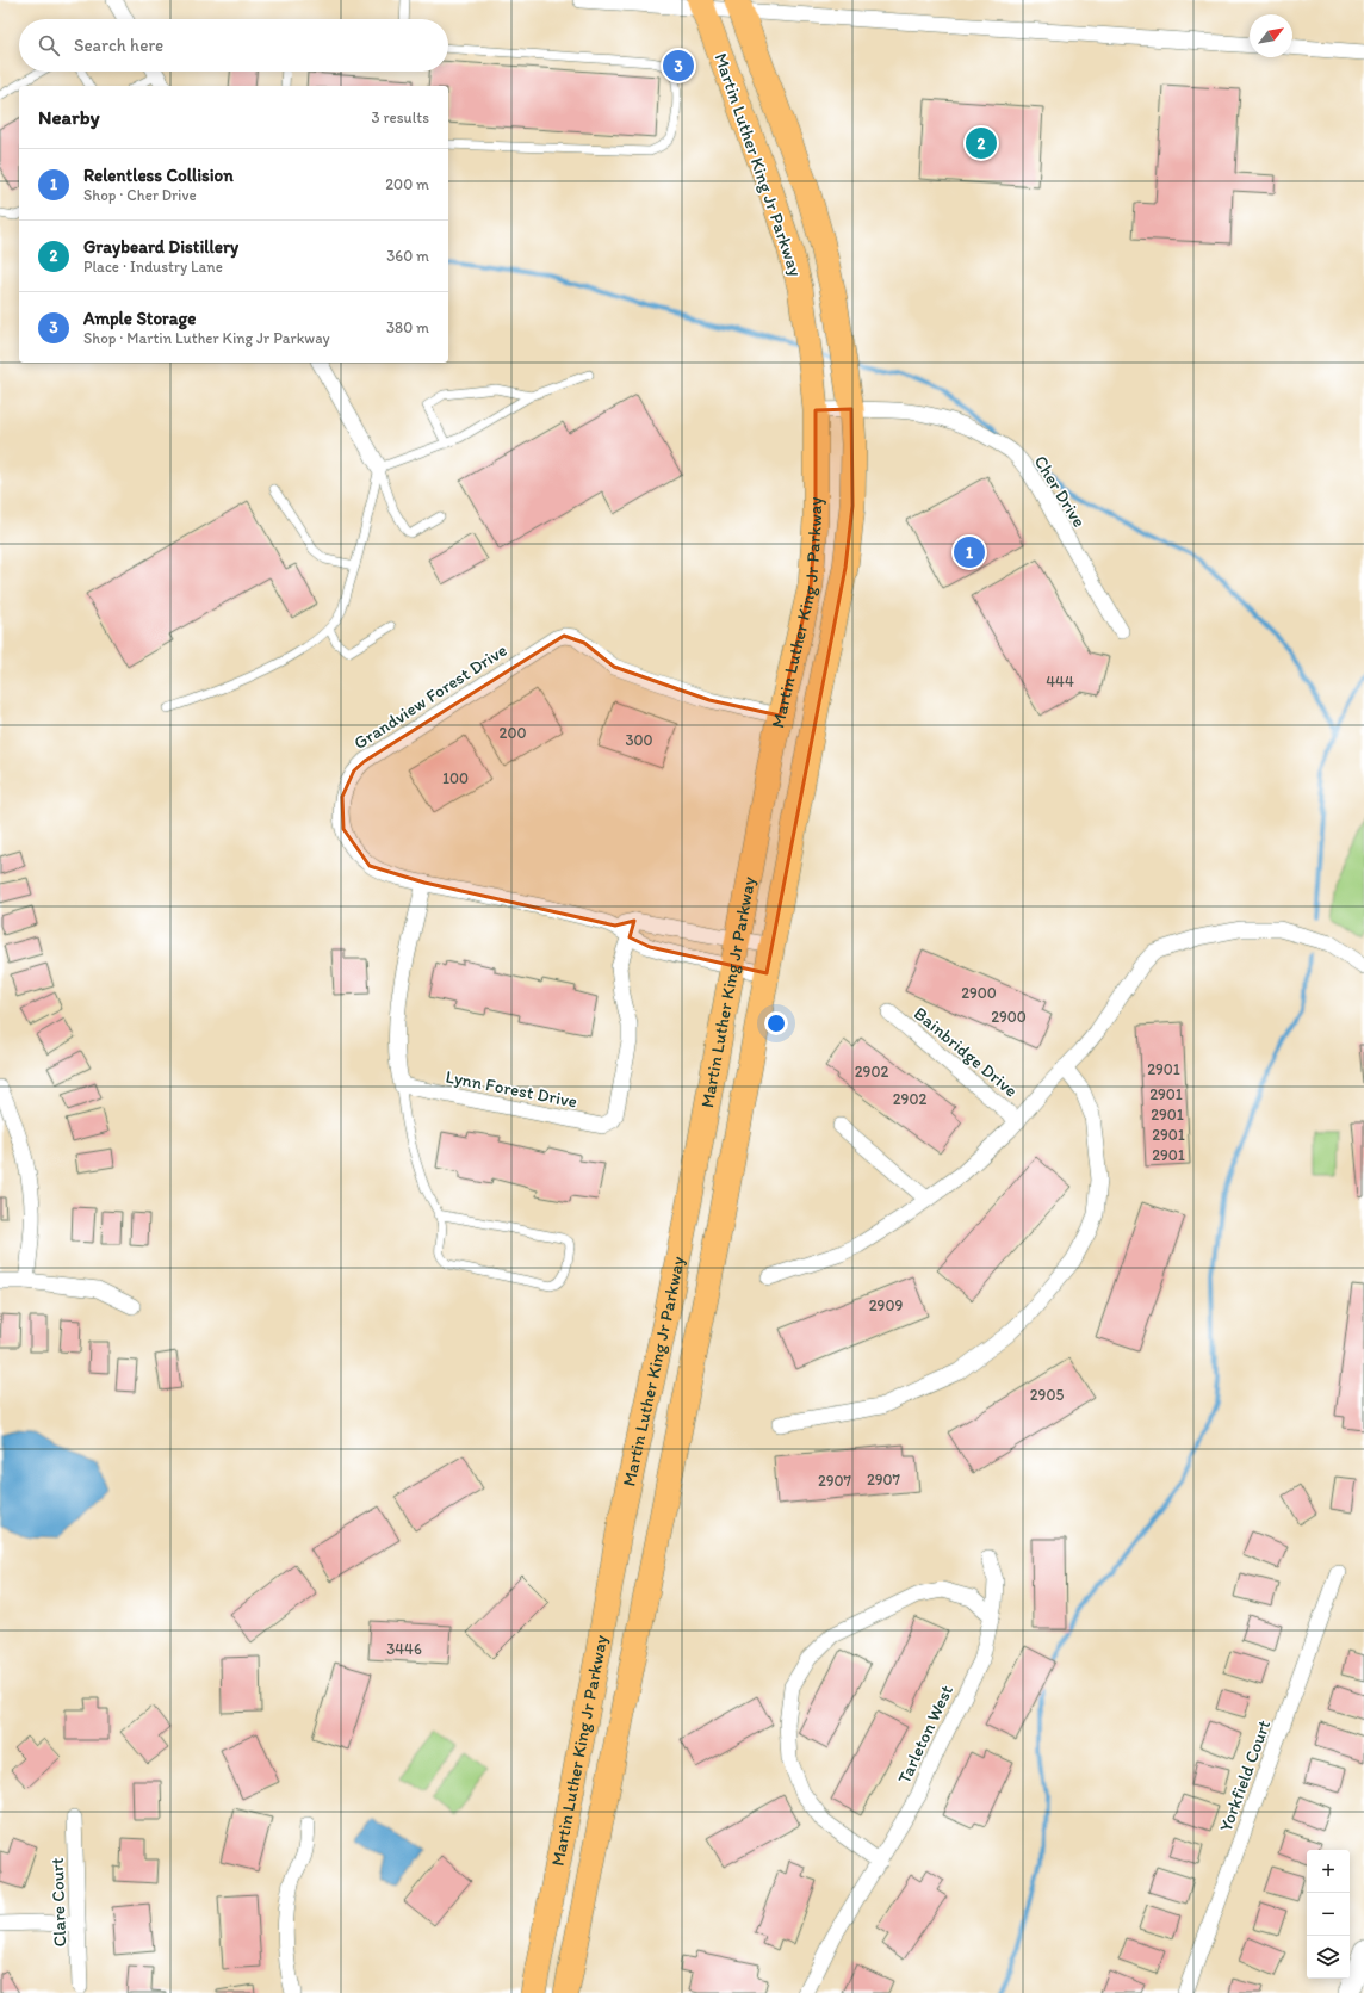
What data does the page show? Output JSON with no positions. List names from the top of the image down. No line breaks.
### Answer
{"streets":{"main road":["Martin Luther King Jr Parkway"],"street":["Cher Drive","Grandview Forest Drive","Bainbridge Drive","Lynn Forest Drive","Tarleton West","Yorkfield Court","Clare Court"]},"crossings":[["Martin Luther King Jr Parkway","Cher Drive"],["Martin Luther King Jr Parkway","Grandview Forest Drive"],["Grandview Forest Drive","Lynn Forest Drive"]],"house_numbers":["444","200","300","100","2900","2900","2901","2902","2901","2902","2901","2901","2901","2909","2905","2907","2907","3446"],"north":"top right","page":{"search":"Search here","pins":["3","2","1"],"heading":["Nearby","3 results"],"list":[{"mark":"1","name":"Relentless Collision","note":"Shop · Cher Drive","value":"200 m"},{"mark":"2","name":"Graybeard Distillery","note":"Place · Industry Lane","value":"360 m"},{"mark":"3","name":"Ample Storage","note":"Shop · Martin Luther King Jr Parkway","value":"380 m"}],"map_buttons":["+","−"]}}
